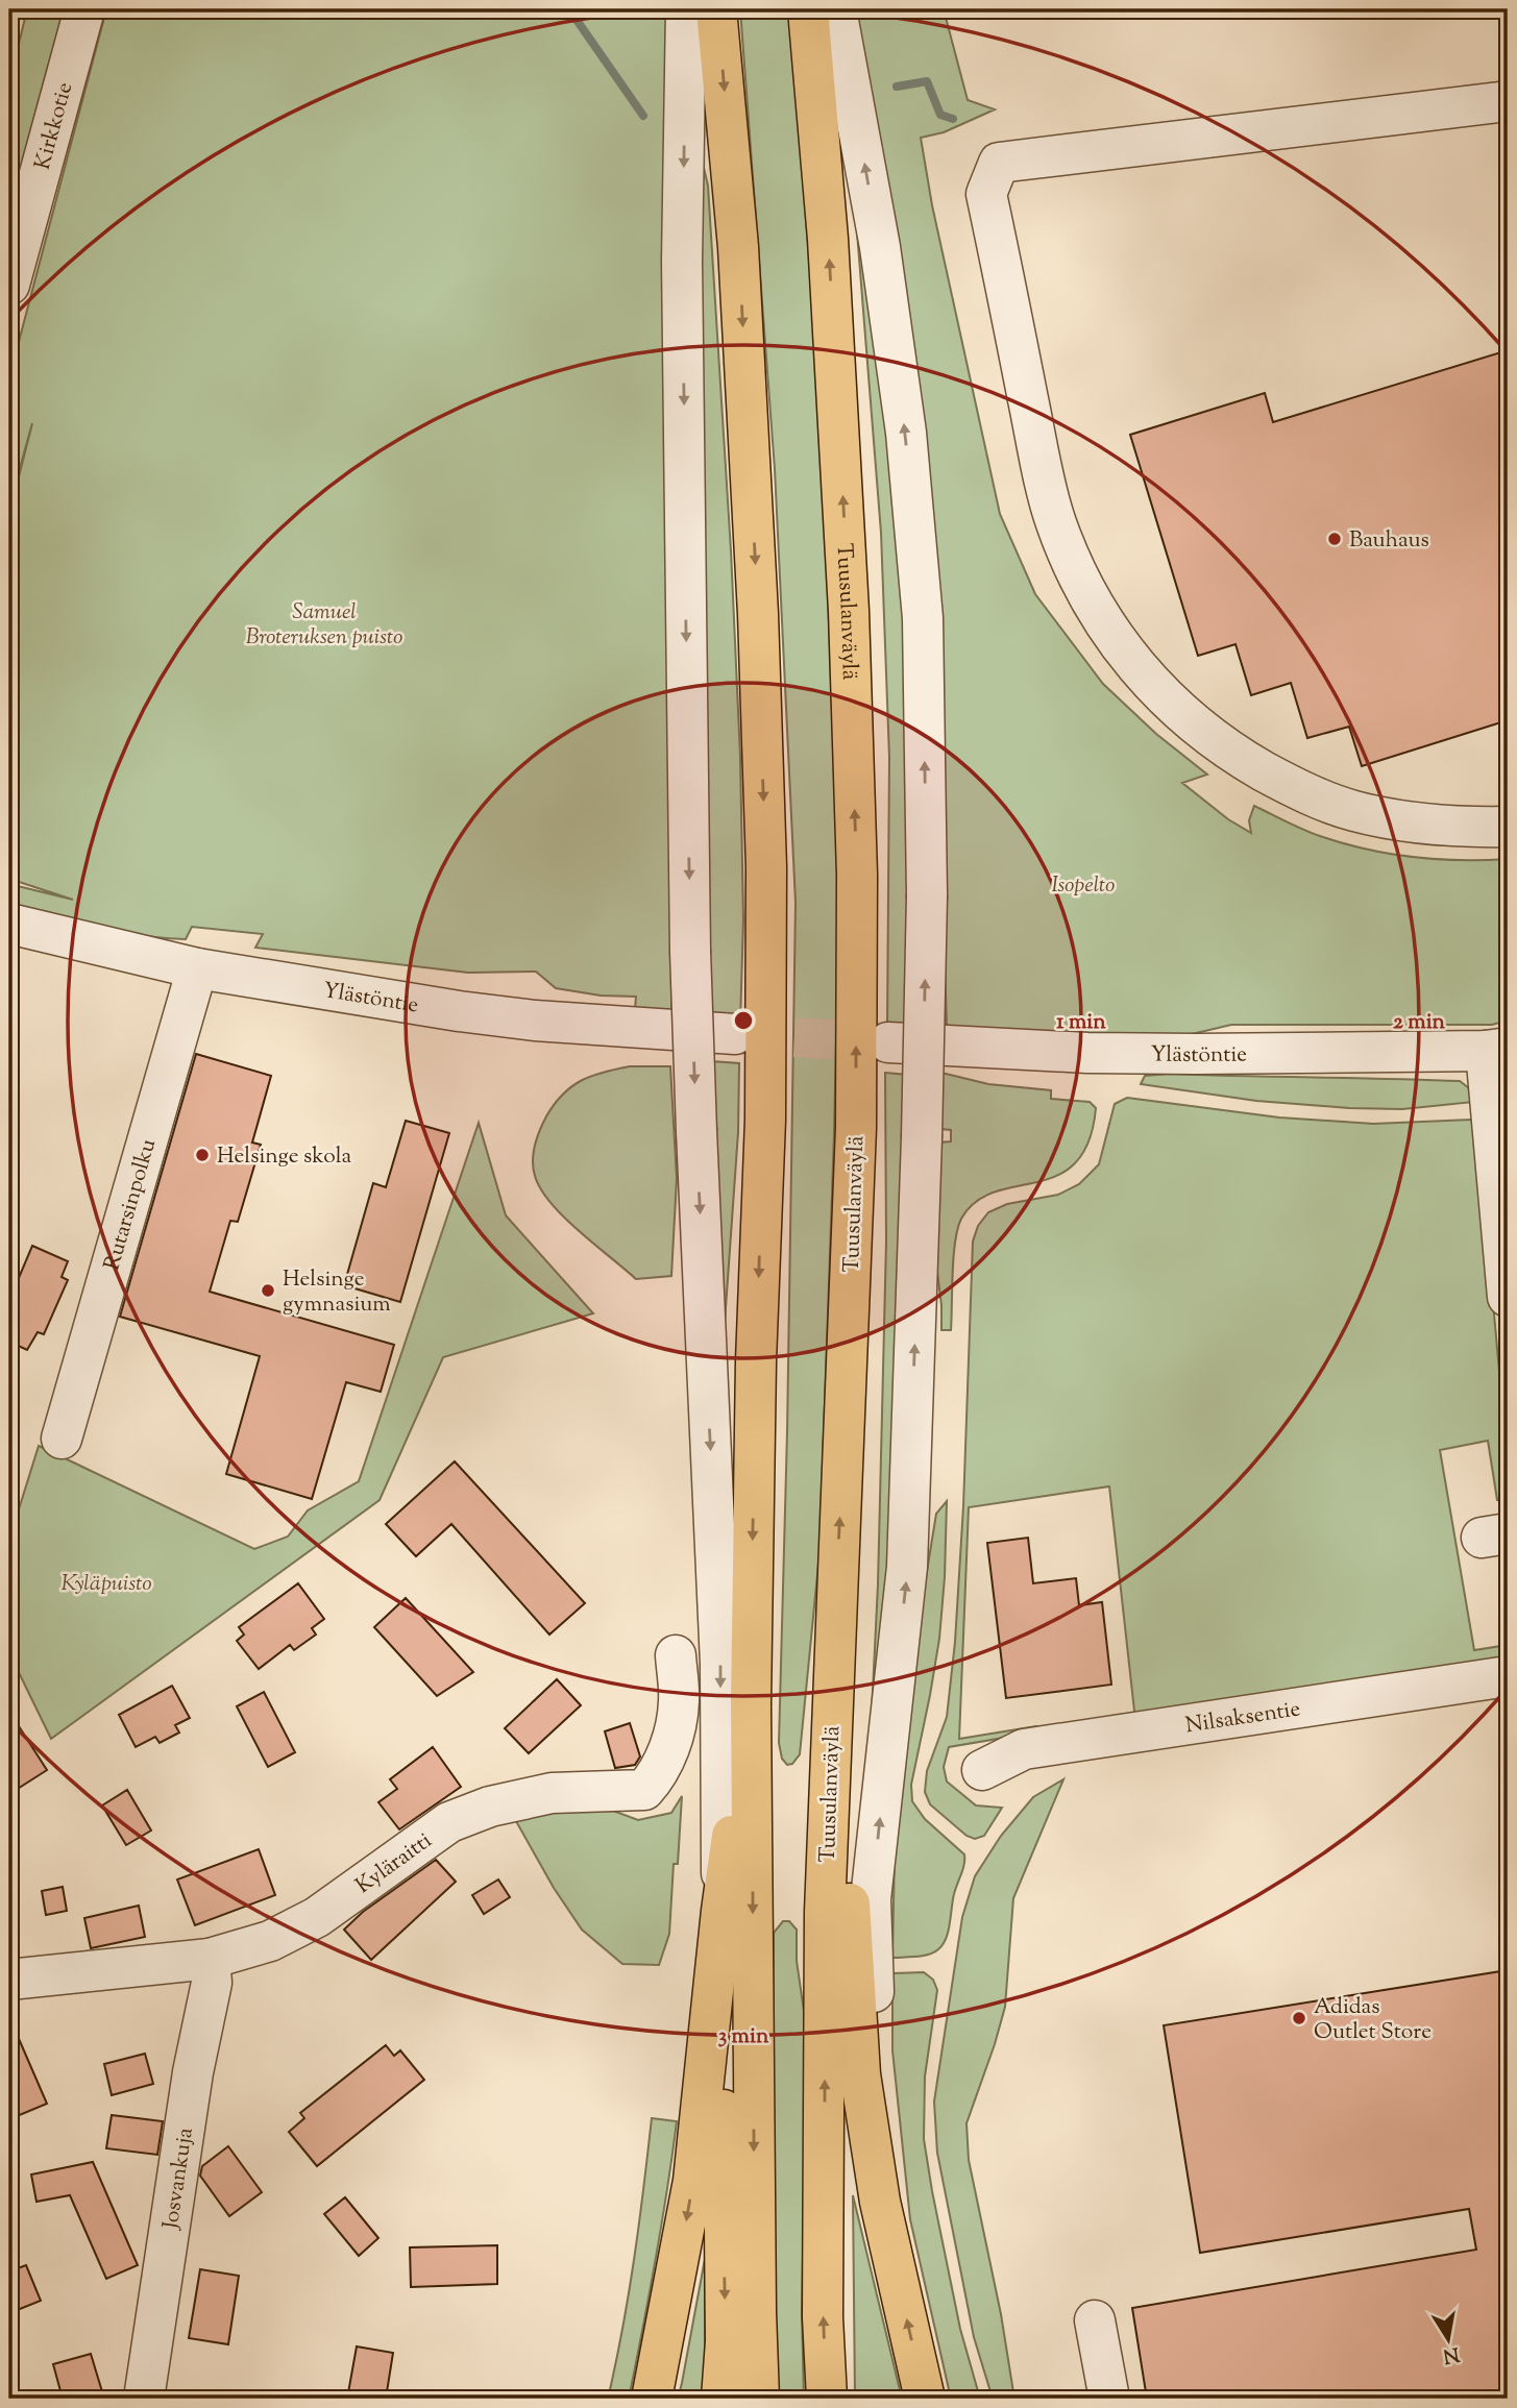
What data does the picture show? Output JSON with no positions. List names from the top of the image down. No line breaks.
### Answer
{"streets":{"highway":["Tuusulanväylä"],"street":["Kirkkotie","Ylästöntie","Rutarsinpolku","Nilsaksentie","Kyläraitti","Josvankuja"]},"crossings":[["Ylästöntie","Rutarsinpolku"],["Kyläraitti","Josvankuja"]],"parks":["Samuel Broteruksen puisto","Isopelto","Kyläpuisto"],"places":["Bauhaus","Helsinge skola","Helsinge gymnasium","Adidas Outlet Store"],"north":"bottom","rings":["1 min","2 min","3 min"]}
